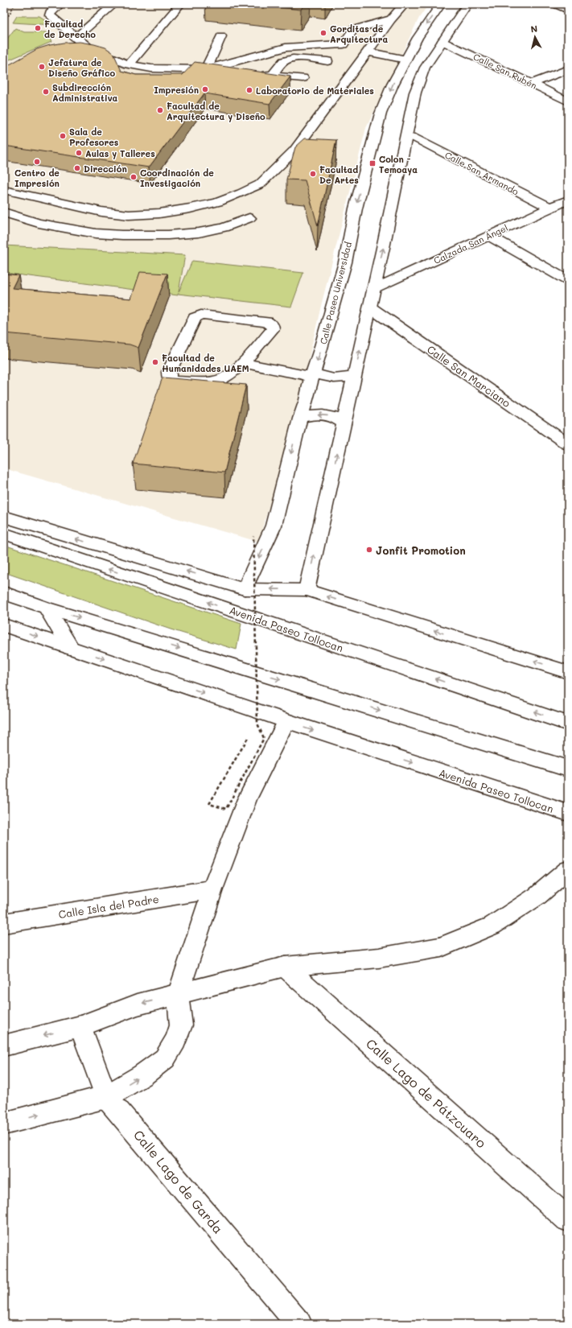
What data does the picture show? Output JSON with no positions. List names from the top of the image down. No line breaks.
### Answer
{"streets":{"main road":["Calle San Rubén","Calle San Armando","Calzada San Ángel","Calle Paseo Universidad","Calle San Marciano","Avenida Paseo Tollocan","Calle Isla del Padre","Calle Lago de Pátzcuaro","Calle Lago de Garda"]},"crossings":[["Calle San Armando","Calzada San Ángel"]],"places":{"other":["Facultad de Derecho","Gorditas de Arquitectura","Jefatura de Diseño Gráfico","Impresión","Laboratorio de Materiales","Subdirección Administrativa","Facultad de Arquitectura y Diseño","Sala de Profesores","Aulas y Talleres","Centro de Impresión","Dirección","Facultad De Artes","Coordinación de Investigación","Facultad de Humanidades UAEM","Jonfit Promotion"],"transit":["Colon - Temoaya"]},"north":"top"}
